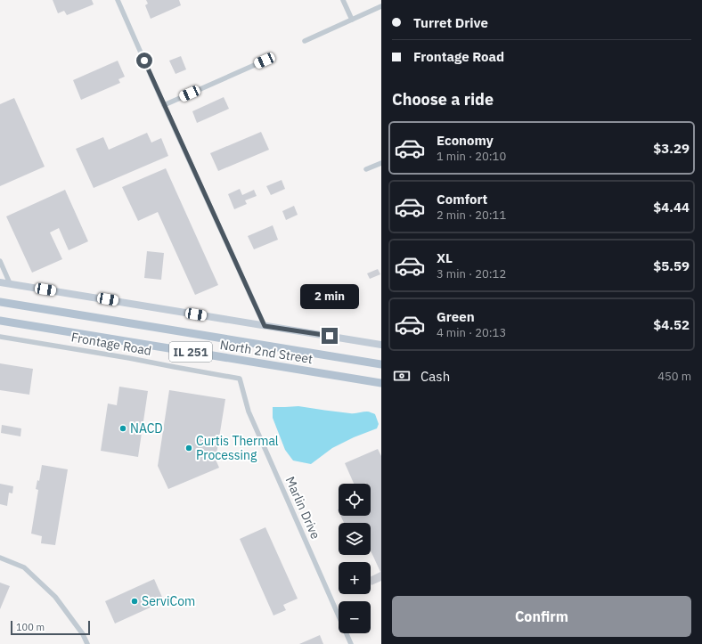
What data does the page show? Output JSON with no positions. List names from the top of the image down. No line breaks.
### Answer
{"streets":{"main road":["IL 251","North 2nd Street"],"street":["Frontage Road","Marlin Drive"]},"crossings":[["Frontage Road","Marlin Drive"]],"places":["NACD","Curtis Thermal Processing","ServiCom"],"scale_bar":"100 m","page":{"banner":["Turret Drive","Frontage Road"],"heading":"Choose a ride","list":[{"name":"Economy","note":"1 min · 20:10","value":"$3.29"},{"name":"Comfort","note":"2 min · 20:11","value":"$4.44"},{"name":"XL","note":"3 min · 20:12","value":"$5.59"},{"name":"Green","note":"4 min · 20:13","value":"$4.52"}],"bubble":"2 min","pay":["Cash","450 m"],"map_buttons":["+","−"],"buttons":"Confirm","scale":"100 m"}}
